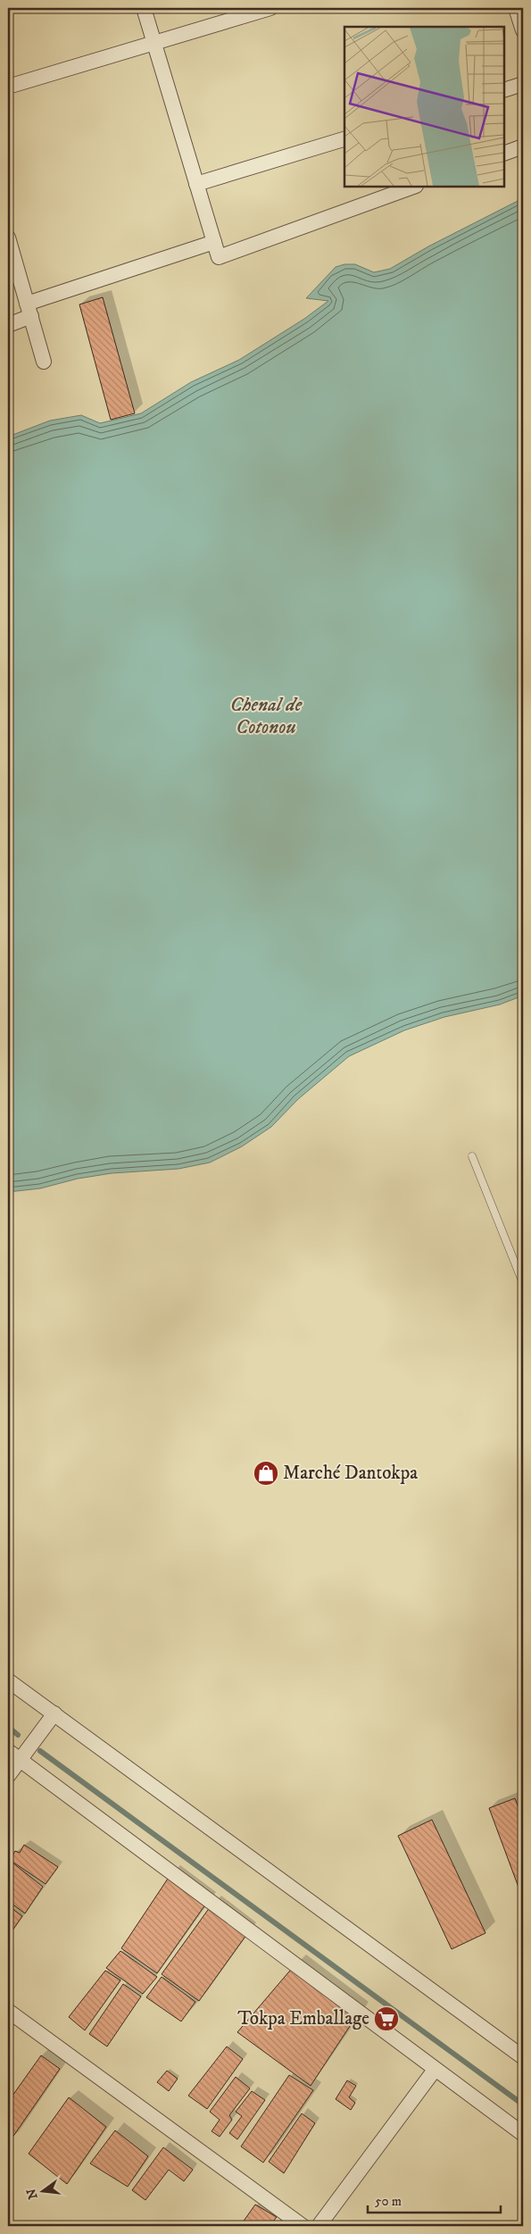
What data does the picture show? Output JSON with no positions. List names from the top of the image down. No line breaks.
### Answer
{"water":["Chenal de Cotonou"],"places":{"shop":["Marché Dantokpa"],"supermarket":["Tokpa Emballage"]},"scale_bar":"50 m","north":"left"}
